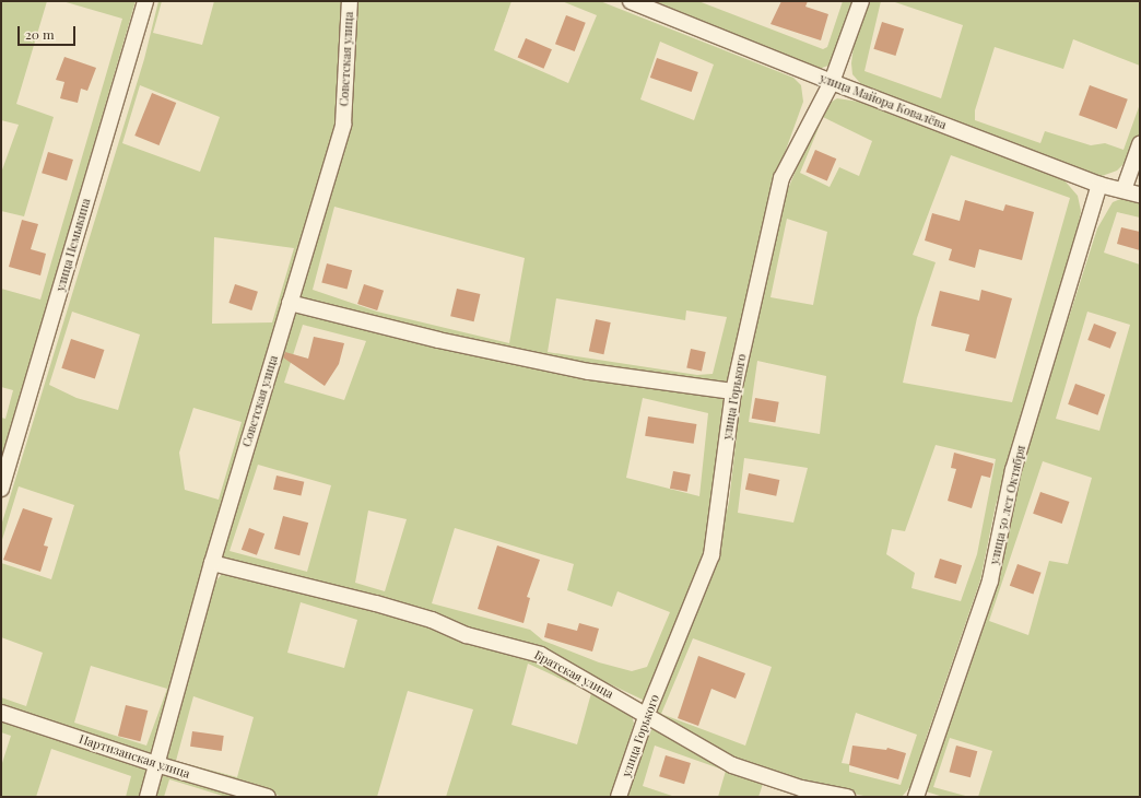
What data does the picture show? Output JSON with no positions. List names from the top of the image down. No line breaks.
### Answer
{"streets":{"street":["Советская улица","улица Майора Ковалёва","улица Немыкина","улица Горького","улица 50 лет Октября","Братская улица","Партизанская улица"]},"crossings":[["Советская улица","Братская улица"],["Советская улица","Партизанская улица"],["улица Майора Ковалёва","улица Горького"],["улица Майора Ковалёва","улица 50 лет Октября"],["улица Горького","Братская улица"]],"scale_bar":"20 m"}
